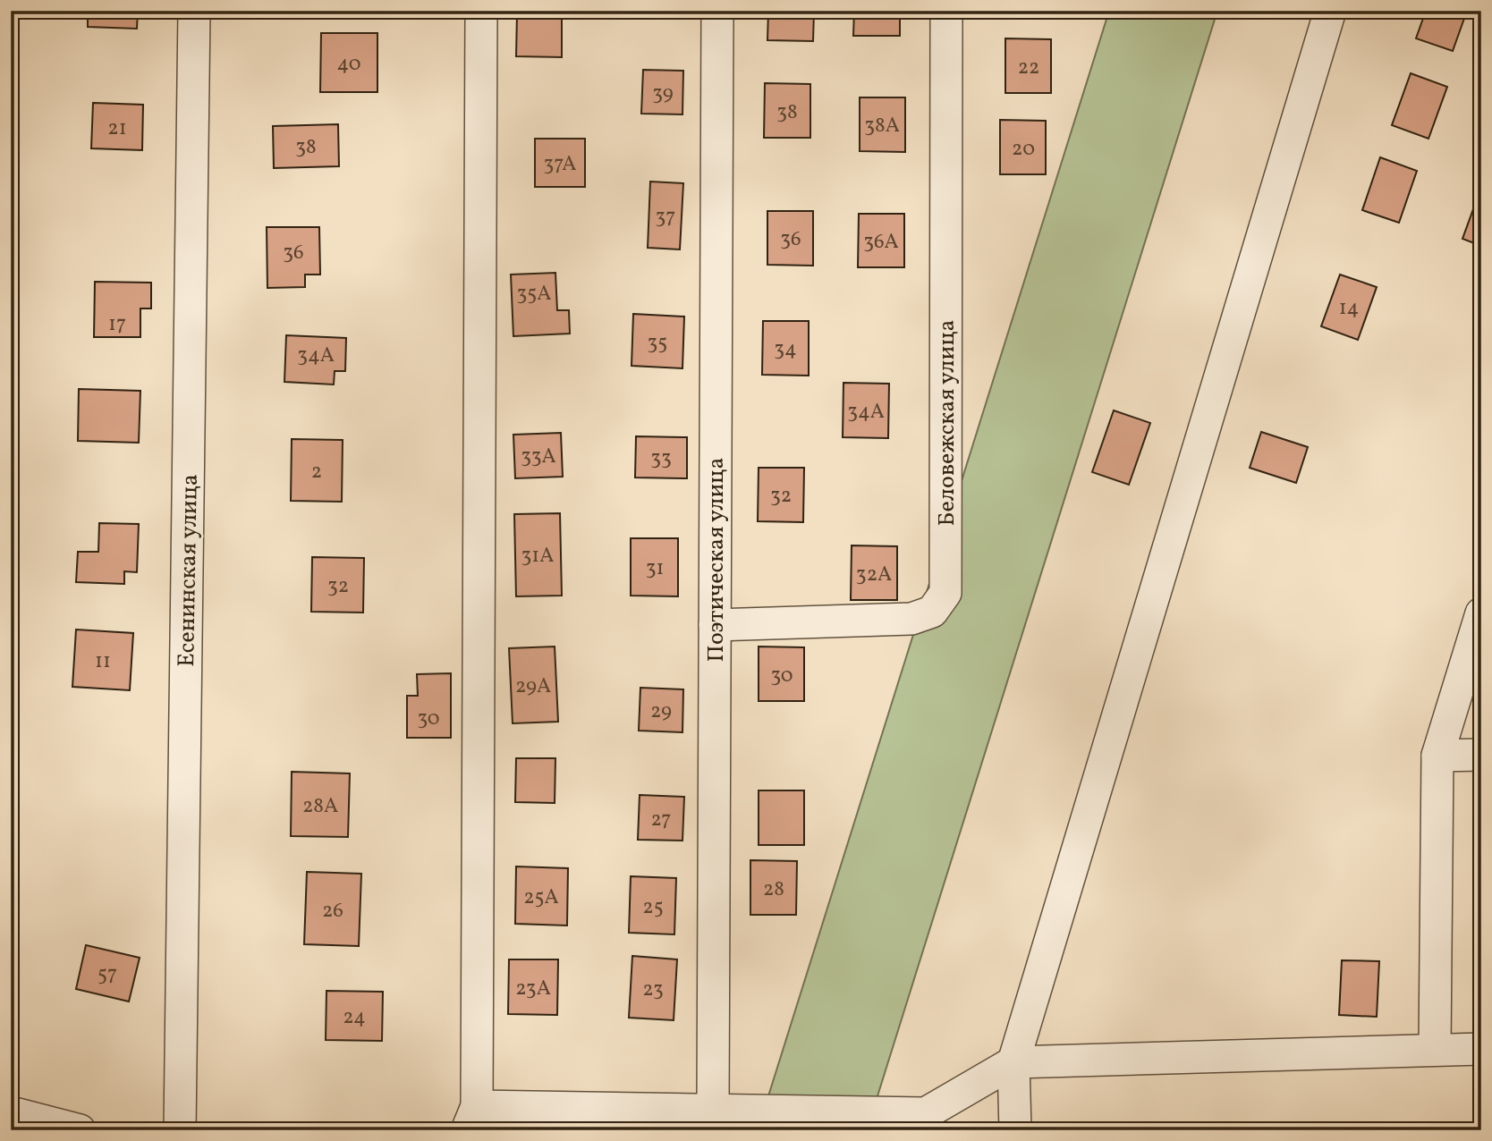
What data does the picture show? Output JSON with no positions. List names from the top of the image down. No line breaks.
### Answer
{"streets":{"street":["Беловежская улица","Поэтическая улица","Есенинская улица"]},"crossings":[["Беловежская улица","Поэтическая улица"]],"house_numbers":["40","22","39","38","38А","21","38","20","37А","37","36","36А","36","35А","14","17","35","34","34А","34А","33А","33","2","32","31А","31","32А","32","11","30","29А","29","30","28А","27","28","25А","25","26","57","23А","23","24"]}
